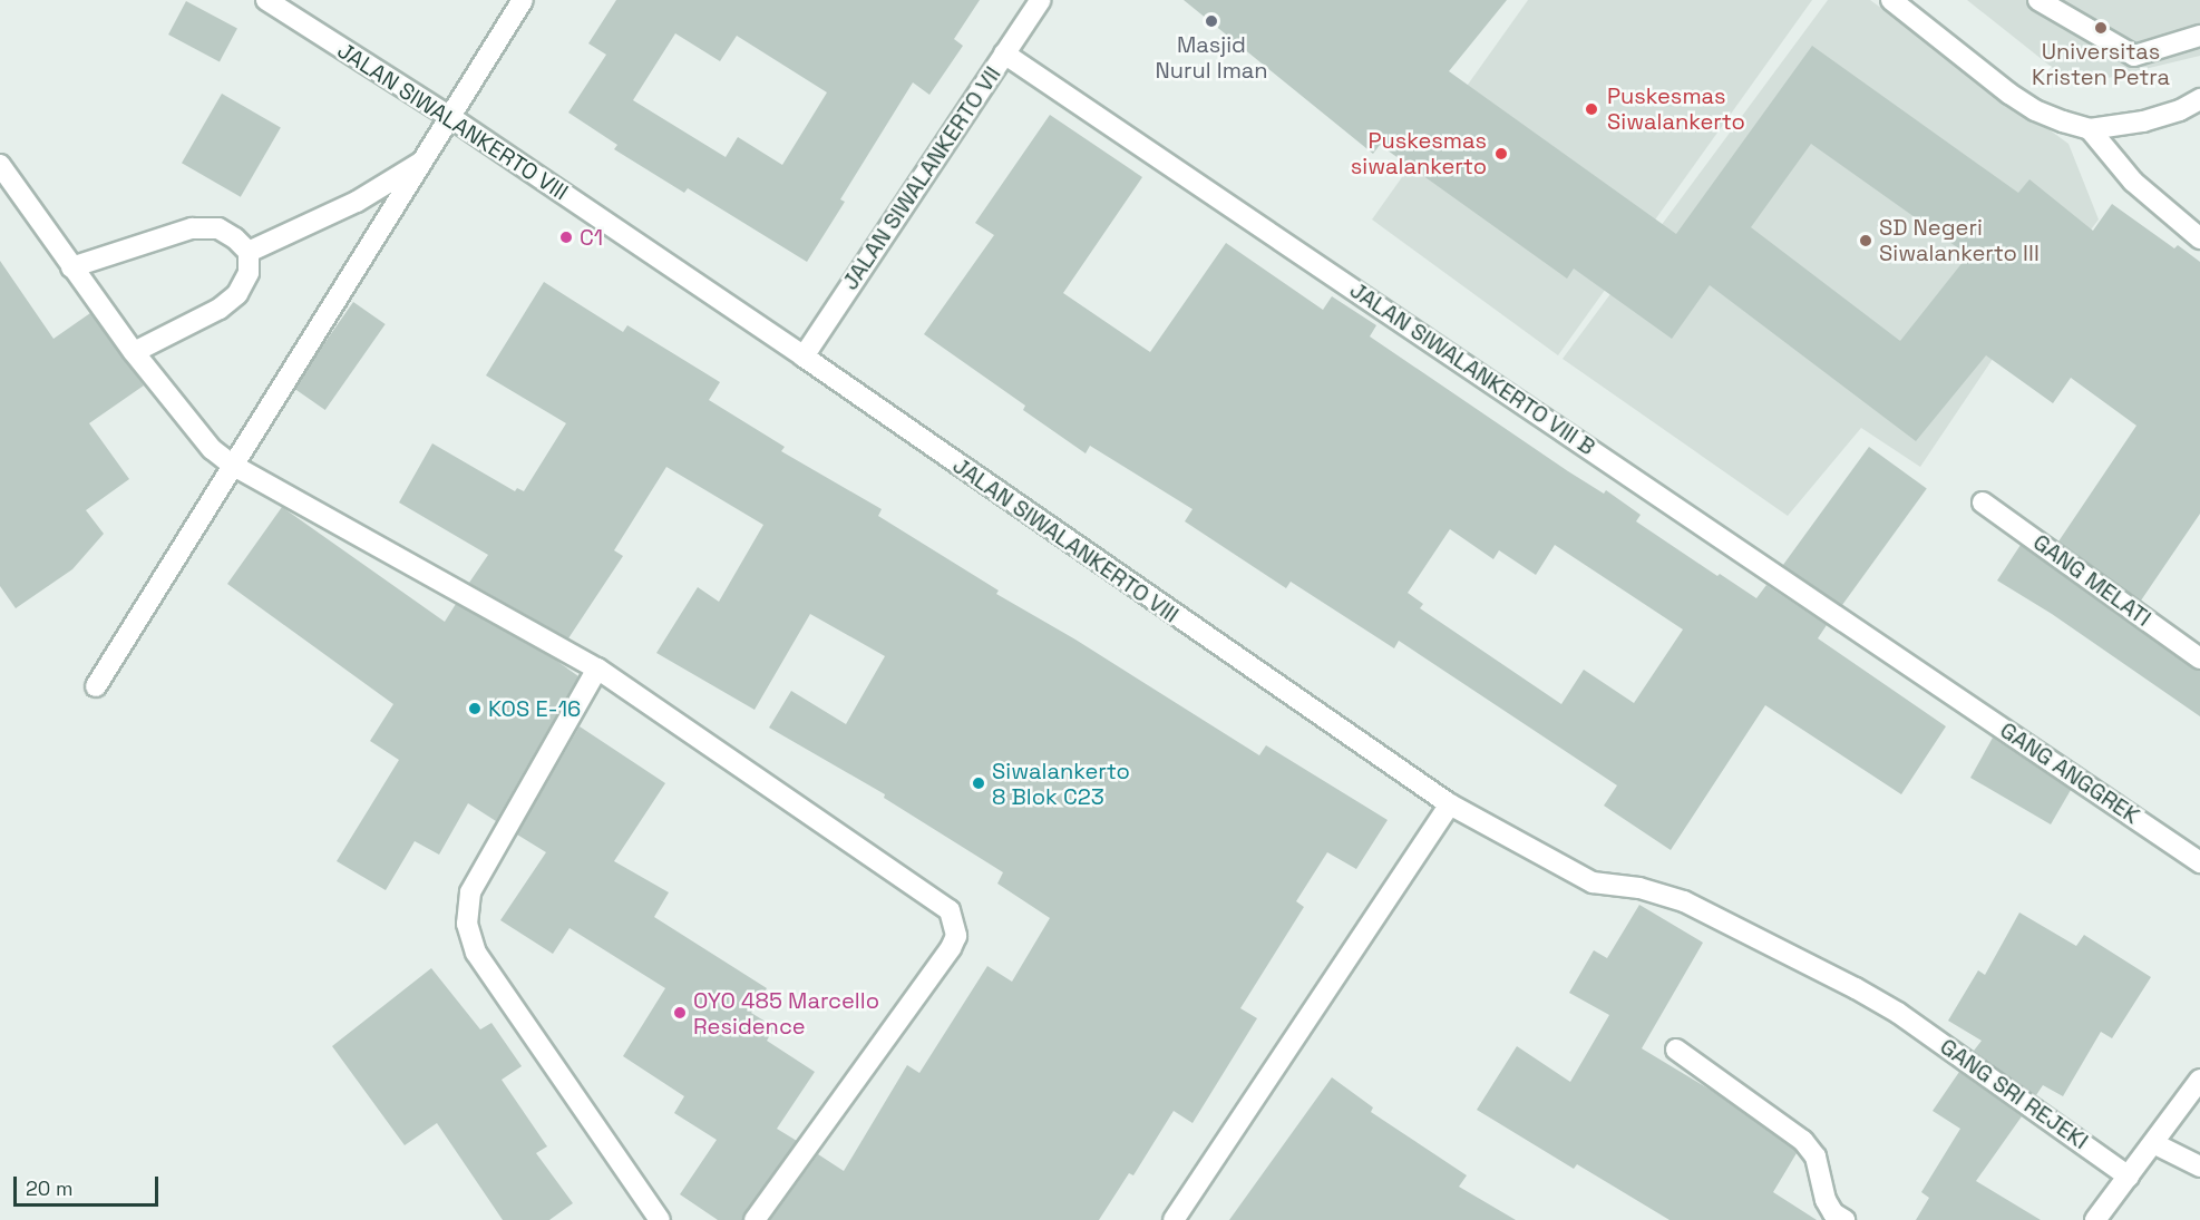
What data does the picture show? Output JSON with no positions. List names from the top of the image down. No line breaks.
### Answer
{"streets":{"street":["JALAN SIWALANKERTO VIII","JALAN SIWALANKERTO VII","JALAN SIWALANKERTO VIII B","GANG MELATI","GANG ANGGREK","GANG SRI REJEKI"]},"crossings":[["JALAN SIWALANKERTO VIII","JALAN SIWALANKERTO VII"],["JALAN SIWALANKERTO VIII","GANG SRI REJEKI"],["JALAN SIWALANKERTO VII","JALAN SIWALANKERTO VIII B"],["JALAN SIWALANKERTO VIII B","GANG ANGGREK"]],"places":["Masjid Nurul Iman","Universitas Kristen Petra","Puskesmas Siwalankerto","Puskesmas siwalankerto","C1","SD Negeri Siwalankerto III","KOS E-16","Siwalankerto 8 Blok C23","OYO 485 Marcello Residence"],"scale_bar":"20 m"}
